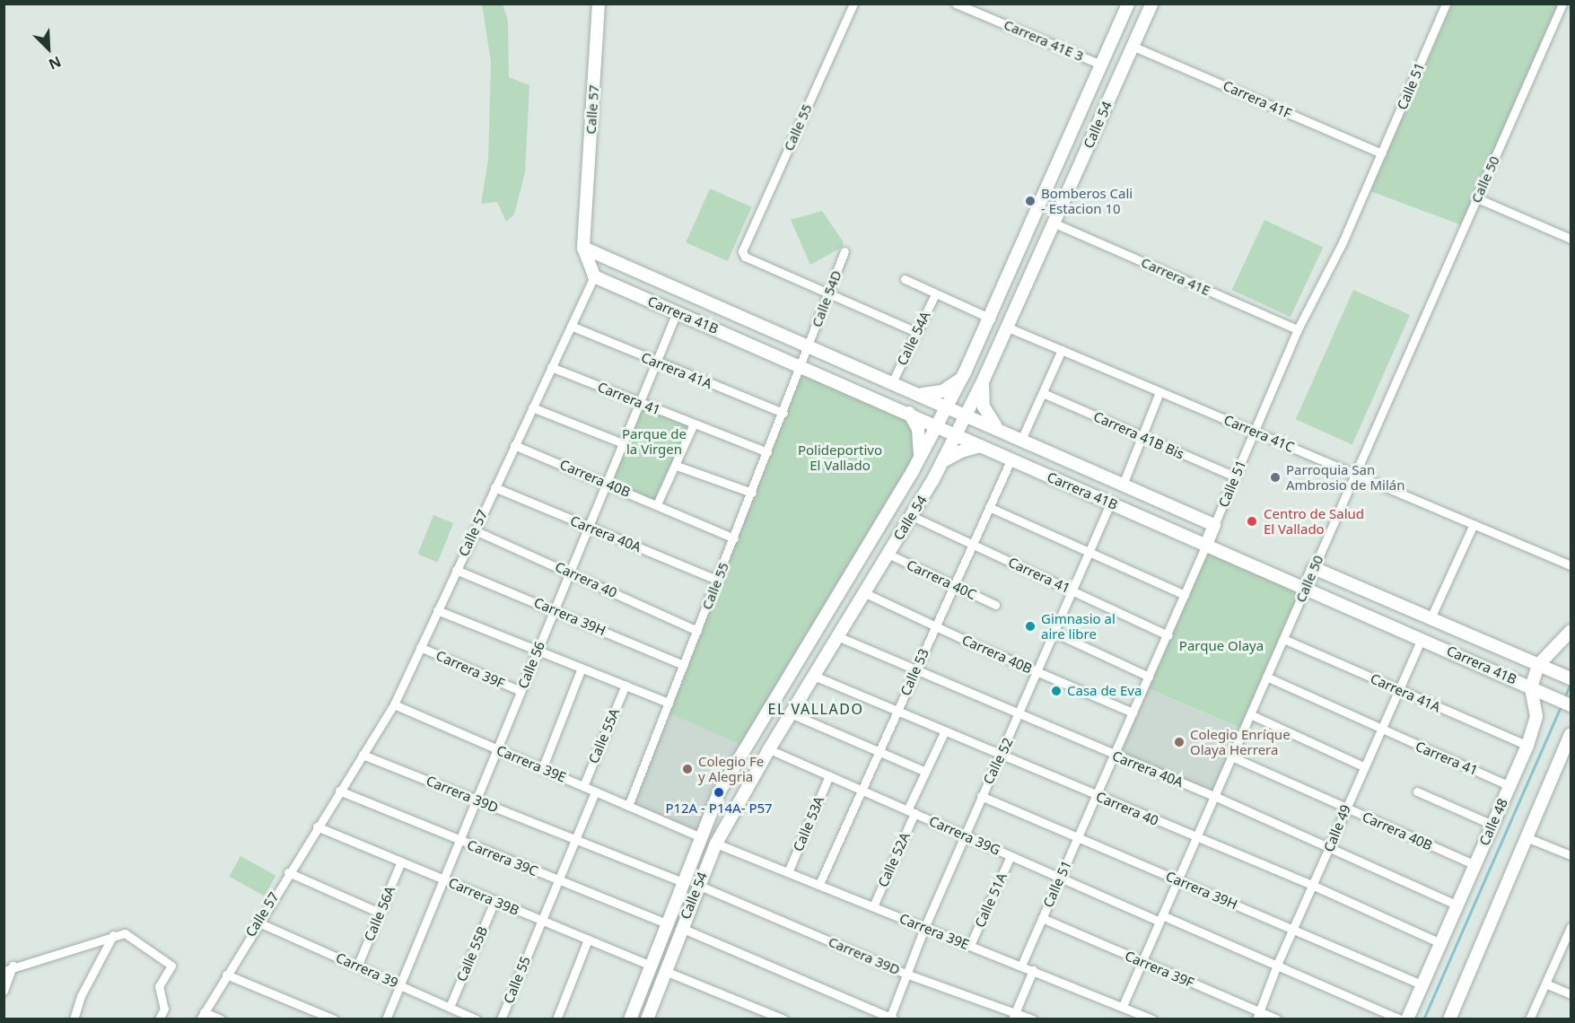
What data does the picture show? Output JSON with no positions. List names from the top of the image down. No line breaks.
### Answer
{"streets":{"street":["Carrera 41E 3","Calle 51","Carrera 41F","Calle 57","Calle 54","Calle 55","Calle 50","Carrera 41E","Calle 54D","Carrera 41B","Calle 54A","Carrera 41A","Carrera 41","Carrera 41C","Carrera 41B Bis","Carrera 40B","Carrera 40A","Carrera 40","Carrera 40C","Carrera 39H","Calle 56","Carrera 39F","Calle 53","Calle 55A","Calle 52","Carrera 39E","Carrera 39D","Calle 48","Calle 53A","Calle 49","Carrera 39G","Carrera 39C","Calle 52A","Carrera 39B","Calle 51A","Calle 56A","Calle 55B","Carrera 39"]},"crossings":[["Carrera 41E 3","Calle 54"],["Calle 51","Carrera 41F"],["Calle 51","Carrera 41E"],["Calle 51","Carrera 41B"],["Calle 51","Carrera 41"],["Calle 51","Carrera 41C"],["Calle 51","Carrera 41B Bis"],["Calle 51","Carrera 40B"],["Calle 51","Carrera 40A"],["Calle 51","Carrera 40"],["Calle 51","Carrera 39H"],["Calle 51","Carrera 39F"],["Calle 51","Carrera 39E"],["Calle 51","Carrera 39G"],["Carrera 41F","Calle 54"],["Calle 57","Carrera 41B"],["Calle 57","Carrera 41A"],["Calle 57","Carrera 41"],["Calle 57","Carrera 40B"],["Calle 57","Carrera 40A"],["Calle 57","Carrera 40"],["Calle 57","Carrera 39H"],["Calle 57","Carrera 39F"],["Calle 57","Carrera 39E"],["Calle 57","Carrera 39D"],["Calle 57","Carrera 39C"],["Calle 57","Carrera 39B"],["Calle 57","Carrera 39"],["Calle 54","Carrera 41E"],["Calle 54","Carrera 41B"],["Calle 54","Carrera 41"],["Calle 54","Carrera 41C"],["Calle 54","Carrera 40B"],["Calle 54","Carrera 40A"],["Calle 54","Carrera 40"],["Calle 54","Carrera 40C"],["Calle 54","Carrera 39E"],["Calle 54","Carrera 39D"],["Calle 54","Carrera 39G"],["Calle 54","Carrera 39C"],["Calle 54","Carrera 39B"],["Calle 55","Calle 54D"],["Calle 55","Carrera 41B"],["Calle 55","Carrera 41A"],["Calle 55","Carrera 41"],["Calle 55","Carrera 40B"],["Calle 55","Carrera 40A"],["Calle 55","Carrera 40"],["Calle 55","Carrera 39H"],["Calle 55","Carrera 39E"],["Calle 55","Carrera 39D"],["Calle 55","Carrera 39C"],["Calle 55","Carrera 39B"],["Calle 50","Carrera 41B"],["Calle 50","Carrera 41A"],["Calle 50","Carrera 41"],["Calle 50","Carrera 41C"],["Calle 50","Carrera 40B"],["Calle 50","Carrera 40A"],["Calle 50","Carrera 40"],["Calle 50","Carrera 39H"],["Calle 50","Carrera 39F"],["Calle 50","Carrera 39E"],["Calle 50","Carrera 39G"],["Calle 54D","Carrera 41B"],["Carrera 41B","Calle 54A"],["Carrera 41B","Calle 56"],["Carrera 41B","Calle 53"],["Carrera 41B","Calle 52"],["Carrera 41B","Calle 48"],["Carrera 41B","Calle 49"],["Carrera 41A","Calle 56"],["Carrera 41A","Calle 48"],["Carrera 41A","Calle 49"],["Carrera 41","Calle 56"],["Carrera 41","Calle 53"],["Carrera 41","Calle 52"],["Carrera 41","Calle 48"],["Carrera 41","Calle 49"],["Carrera 40B","Calle 56"],["Carrera 40B","Calle 53"],["Carrera 40B","Calle 52"],["Carrera 40B","Calle 48"],["Carrera 40B","Calle 49"],["Carrera 40A","Calle 56"],["Carrera 40A","Calle 53"],["Carrera 40A","Calle 52"],["Carrera 40A","Calle 48"],["Carrera 40A","Calle 49"],["Carrera 40","Calle 56"],["Carrera 40","Calle 53"],["Carrera 40","Calle 52"],["Carrera 40","Calle 48"],["Carrera 40","Calle 49"],["Carrera 40","Calle 52A"],["Carrera 40C","Calle 53"],["Carrera 39H","Calle 56"],["Carrera 39H","Calle 52"],["Carrera 39H","Calle 48"],["Carrera 39H","Calle 49"],["Calle 56","Carrera 39F"],["Calle 56","Carrera 39E"],["Calle 56","Carrera 39D"],["Calle 56","Carrera 39C"],["Calle 56","Carrera 39B"],["Calle 56","Carrera 39"],["Carrera 39F","Calle 49"],["Calle 53","Carrera 39E"],["Calle 53","Carrera 39G"],["Calle 55A","Carrera 39E"],["Calle 52","Carrera 39E"],["Calle 52","Carrera 39D"],["Calle 52","Carrera 39G"],["Carrera 39E","Calle 53A"],["Carrera 39E","Calle 52A"],["Carrera 39E","Calle 51A"],["Calle 53A","Carrera 39G"],["Calle 49","Carrera 39G"],["Carrera 39G","Calle 52A"],["Carrera 39G","Calle 51A"],["Carrera 39B","Calle 56A"],["Carrera 39B","Calle 55B"],["Calle 56A","Carrera 39"],["Calle 55B","Carrera 39"]],"districts":["EL VALLADO"],"parks":["Parque de la Virgen","Polideportivo El Vallado","Parque Olaya"],"places":["Bomberos Cali - Estacion 10","Parroquia San Ambrosio de Milán","Centro de Salud El Vallado","Gimnasio al aire libre","Casa de Eva","Colegio Enríque Olaya Herrera","Colegio Fe y Alegria","P12A - P14A- P57"],"north":"bottom right"}
